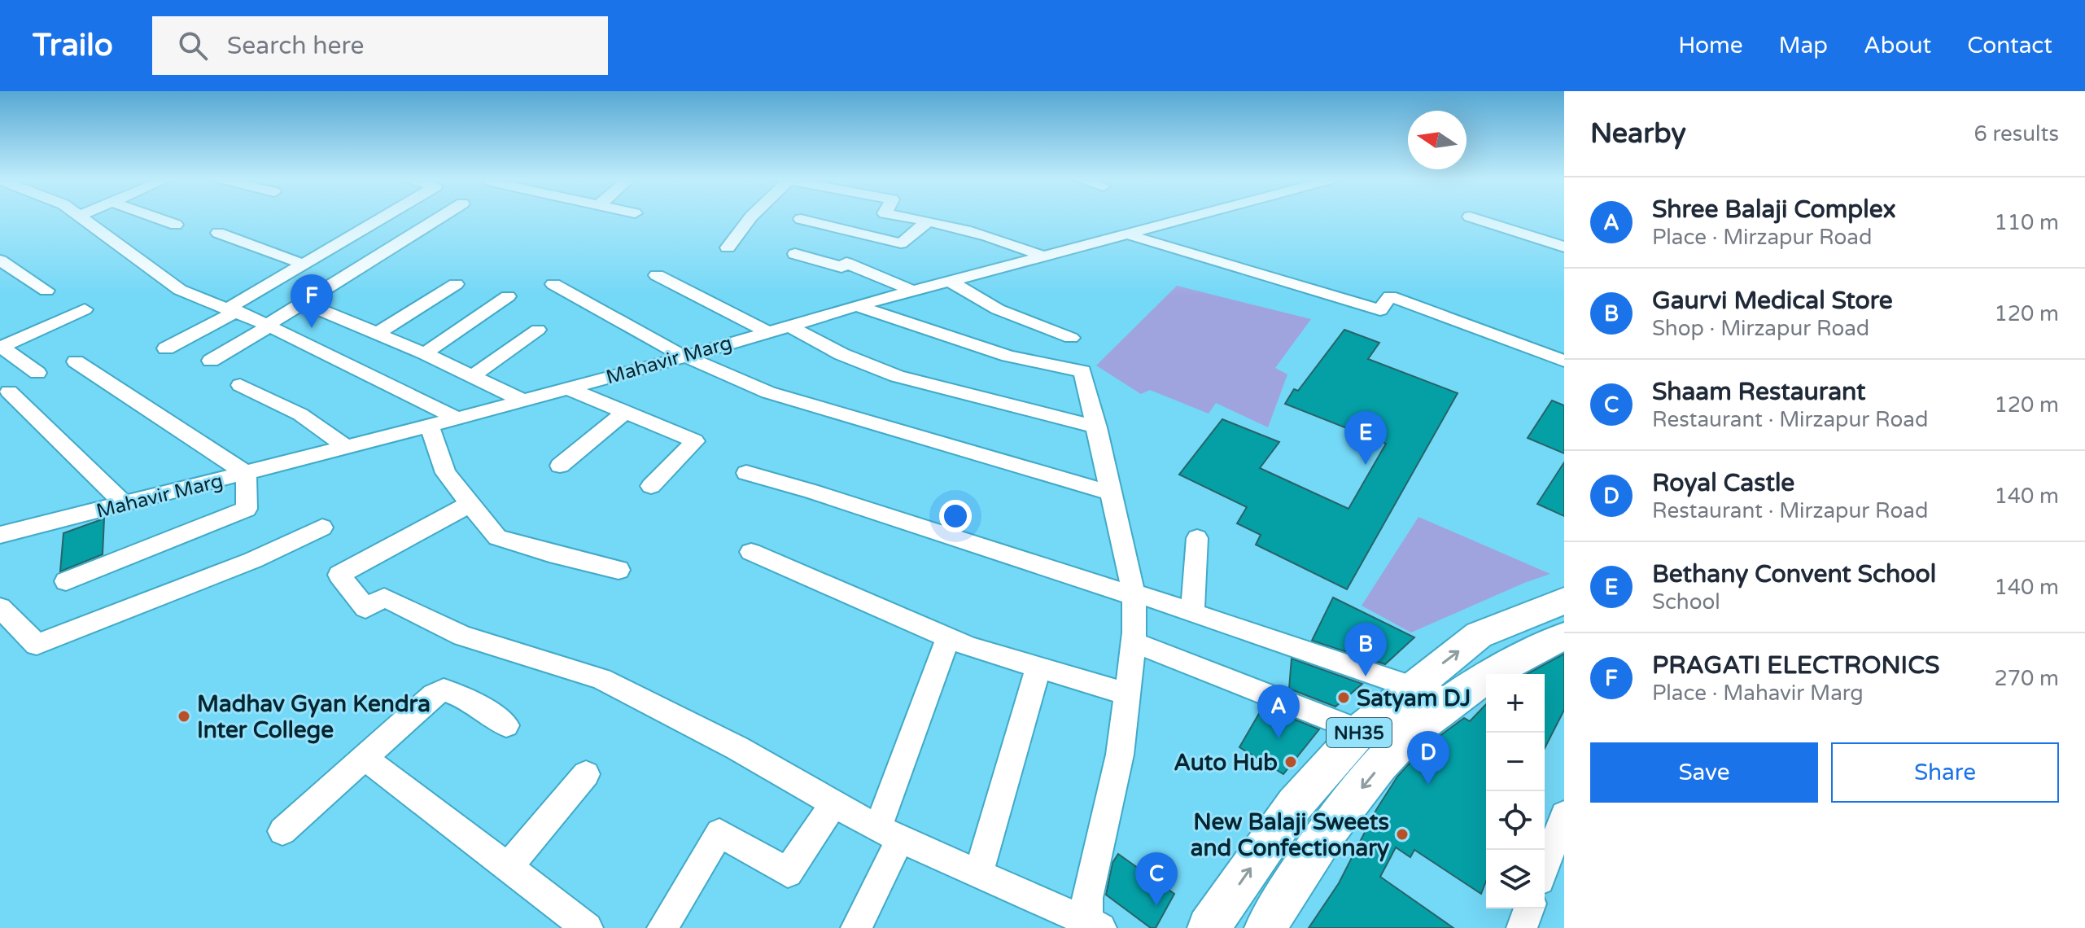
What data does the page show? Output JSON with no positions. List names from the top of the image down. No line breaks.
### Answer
{"streets":{"highway":["NH35"],"street":["Mahavir Marg"]},"places":["Satyam DJ","Madhav Gyan Kendra Inter College","Auto Hub","New Balaji Sweets and Confectionary"],"north":"left","page":{"header":"Trailo","search":"Search here","nav":["Home","Map","About","Contact"],"heading":["Nearby","6 results"],"list":[{"mark":"A","name":"Shree Balaji Complex","note":"Place · Mirzapur Road","value":"110 m"},{"mark":"B","name":"Gaurvi Medical Store","note":"Shop · Mirzapur Road","value":"120 m"},{"mark":"C","name":"Shaam Restaurant","note":"Restaurant · Mirzapur Road","value":"120 m"},{"mark":"D","name":"Royal Castle","note":"Restaurant · Mirzapur Road","value":"140 m"},{"mark":"E","name":"Bethany Convent School","note":"School","value":"140 m"},{"mark":"F","name":"PRAGATI ELECTRONICS","note":"Place · Mahavir Marg","value":"270 m"}],"pins":["F","E","B","A","D","C"],"map_buttons":["+","−"],"buttons":["Save","Share"]}}
